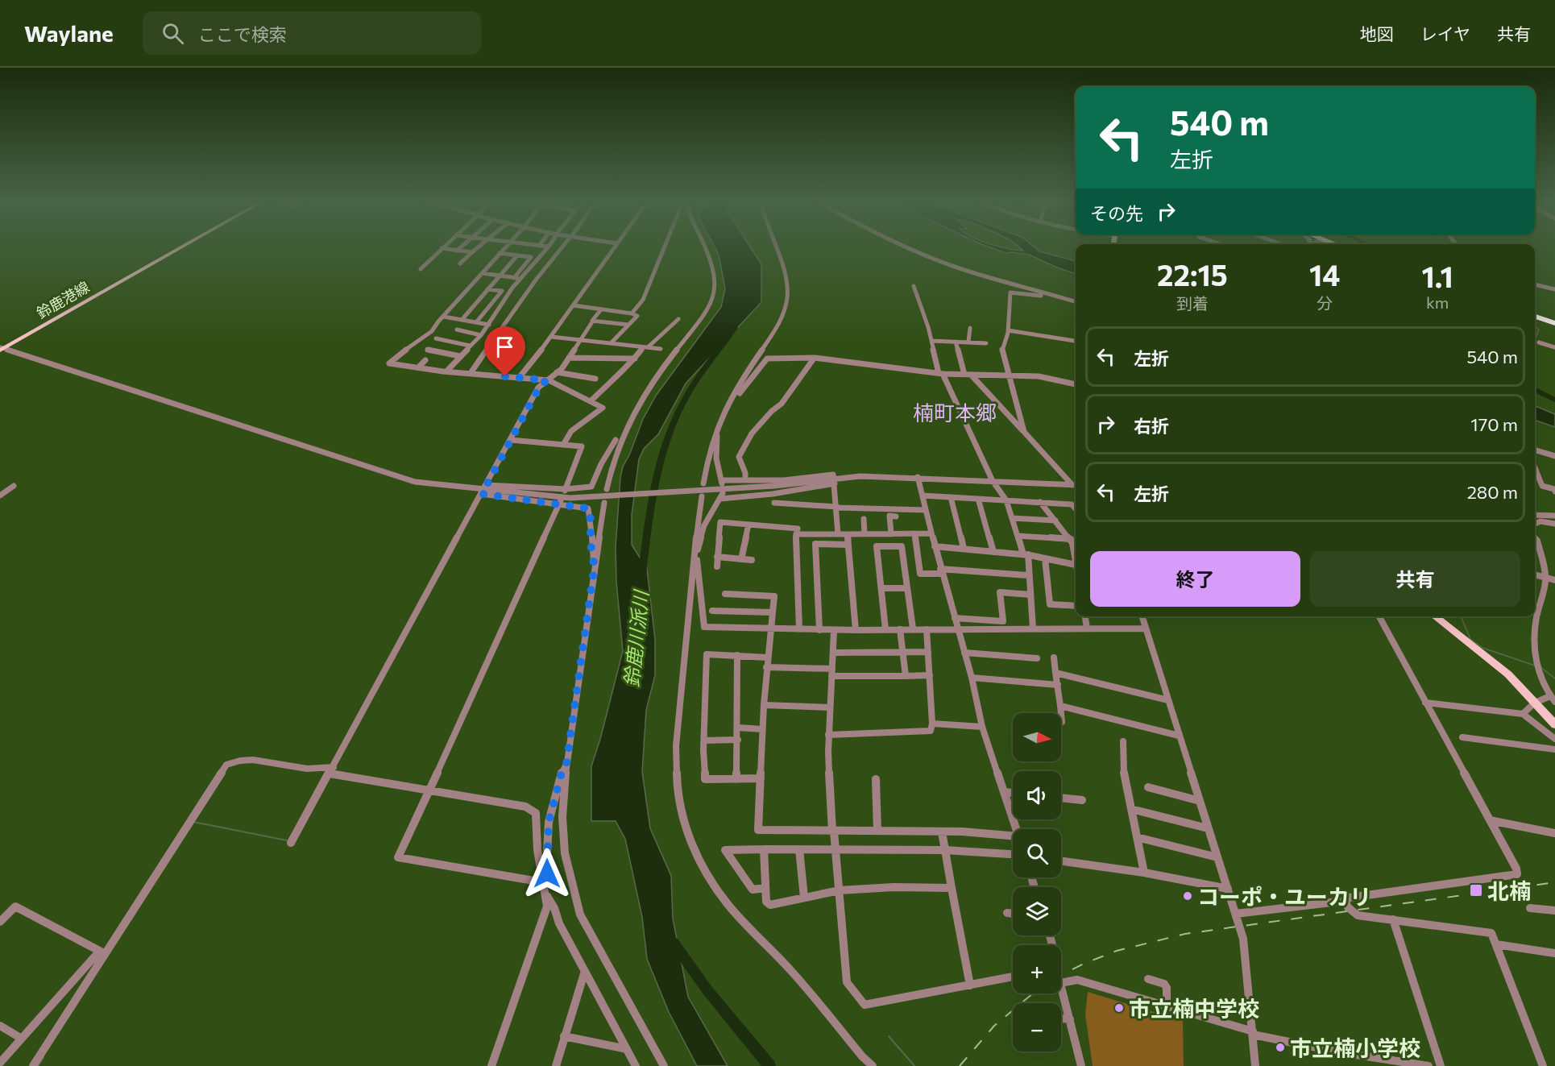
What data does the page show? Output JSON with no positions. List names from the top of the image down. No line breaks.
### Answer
{"streets":{"main road":["鈴鹿港線"]},"districts":["楠町本郷"],"water":["鈴鹿川派川"],"places":{"transit":["北楠"],"other":["コーポ・ユーカリ","市立楠中学校","市立楠小学校"]},"north":"right","page":{"header":"Waylane","search":"ここで検索","nav":["地図","レイヤ","共有"],"turn":["540 m","左折"],"then":"その先","eta":["22:15","到着","14","分","1.1","km"],"list":[{"name":"左折","value":"540 m"},{"name":"右折","value":"170 m"},{"name":"左折","value":"280 m"}],"buttons":["終了","共有"],"map_buttons":["+","−"]}}
